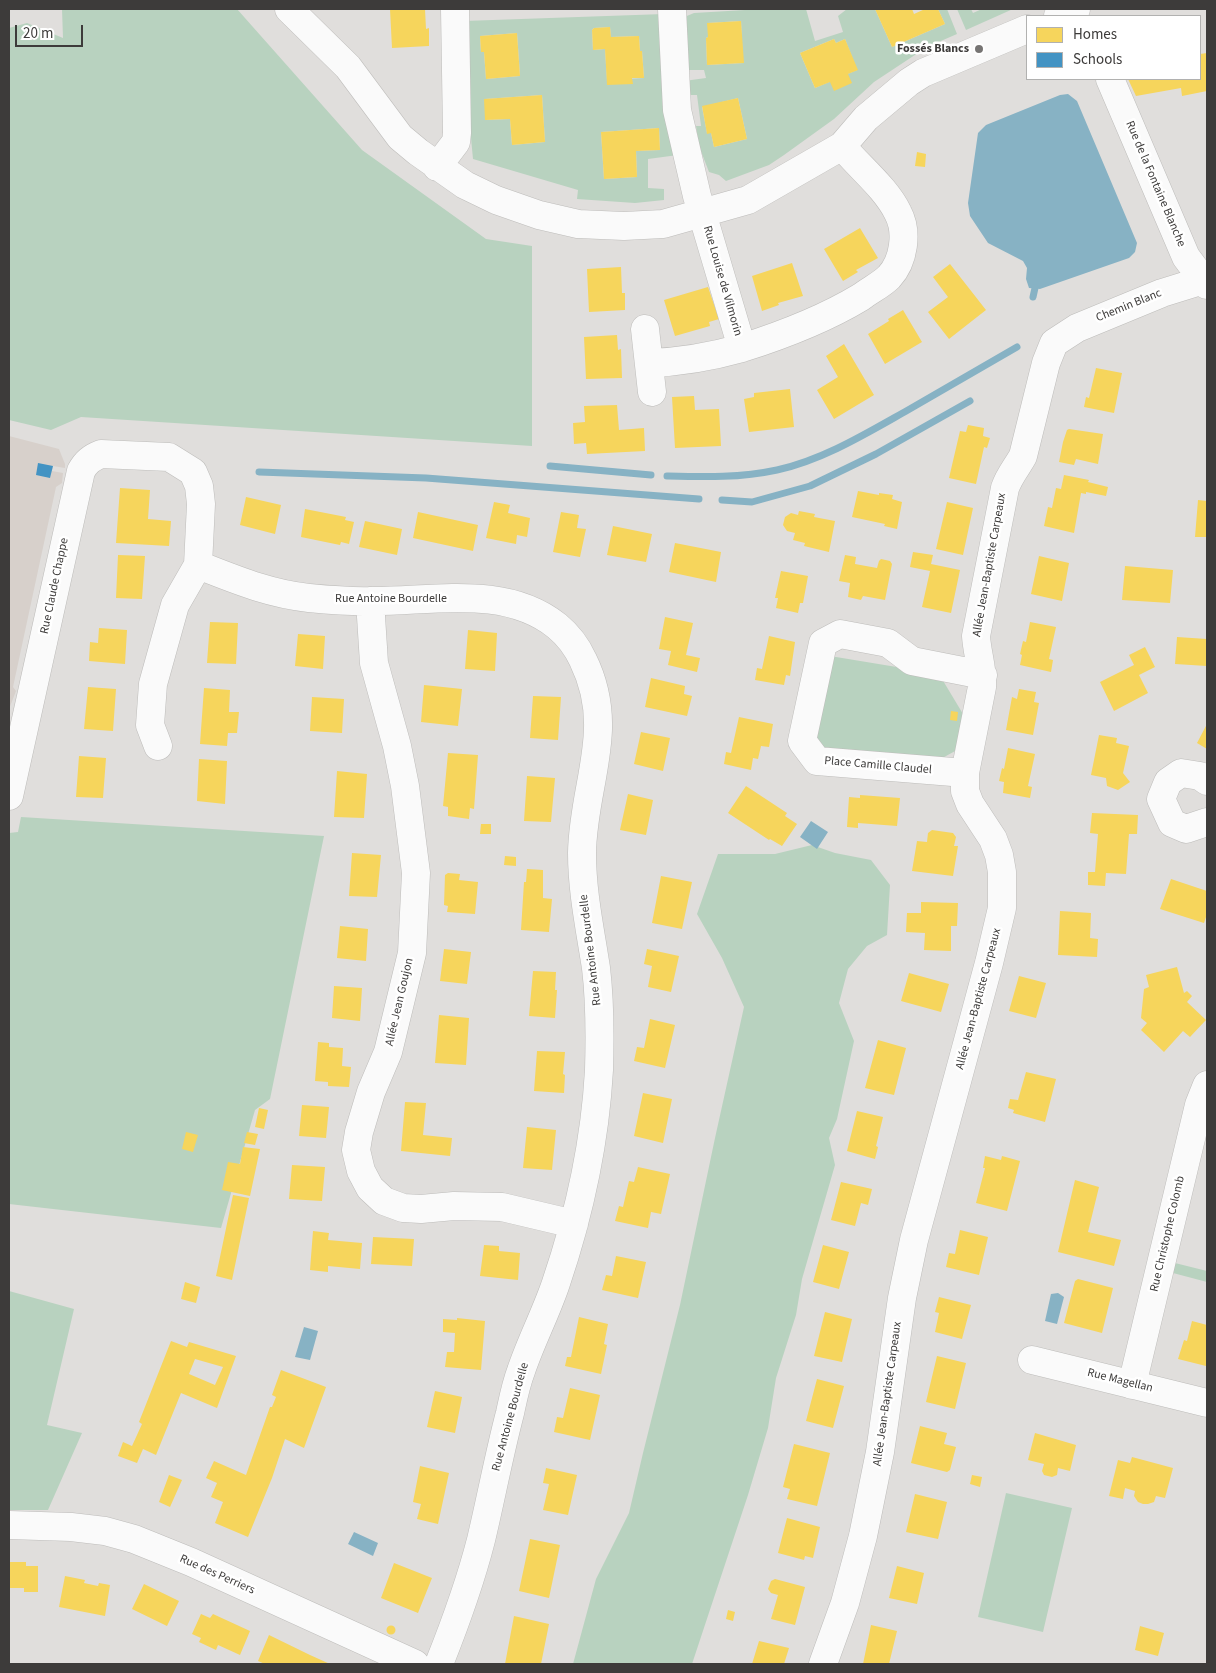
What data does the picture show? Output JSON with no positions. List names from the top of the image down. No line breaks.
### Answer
{"streets":{"street":["Rue de la Fontaine Blanche","Rue Louise de Vilmorin","Chemin Blanc","Allée Jean-Baptiste Carpeaux","Rue Claude Chappe","Rue Antoine Bourdelle","Place Camille Claudel","Allée Jean Goujon","Rue Christophe Colomb","Rue Magellan","Rue des Perriers"]},"crossings":[["Rue de la Fontaine Blanche","Chemin Blanc"],["Chemin Blanc","Allée Jean-Baptiste Carpeaux"],["Allée Jean-Baptiste Carpeaux","Place Camille Claudel"],["Rue Claude Chappe","Rue Antoine Bourdelle"],["Rue Antoine Bourdelle","Allée Jean Goujon"],["Rue Christophe Colomb","Rue Magellan"]],"places":["Fossés Blancs"],"legend":["Homes","Schools"],"scale_bar":"20 m"}
